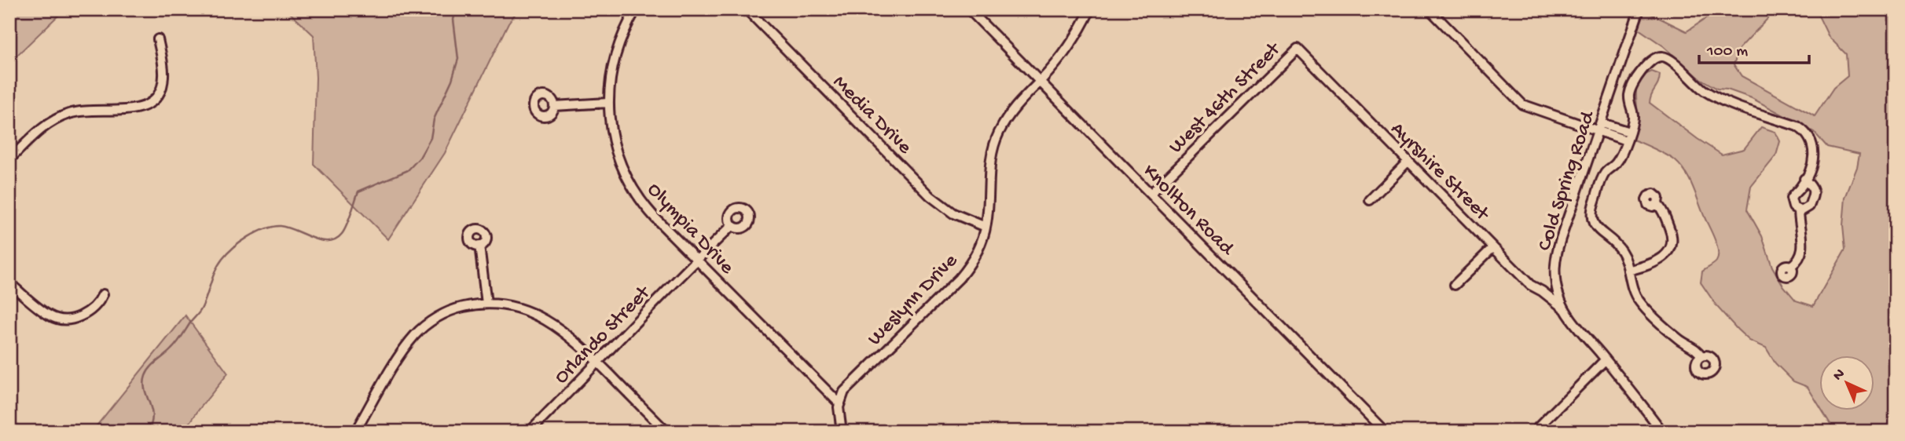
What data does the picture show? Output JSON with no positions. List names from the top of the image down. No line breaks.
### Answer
{"streets":{"street":["West 46th Street","Media Drive","Ayrshire Street","Cold Spring Road","Knollton Road","Olympia Drive","Weslynn Drive","Orlando Street"]},"crossings":[["West 46th Street","Ayrshire Street"],["West 46th Street","Knollton Road"],["Media Drive","Weslynn Drive"],["Ayrshire Street","Cold Spring Road"],["Knollton Road","Weslynn Drive"],["Olympia Drive","Weslynn Drive"],["Olympia Drive","Orlando Street"]],"scale_bar":"100 m","north":"top left"}
